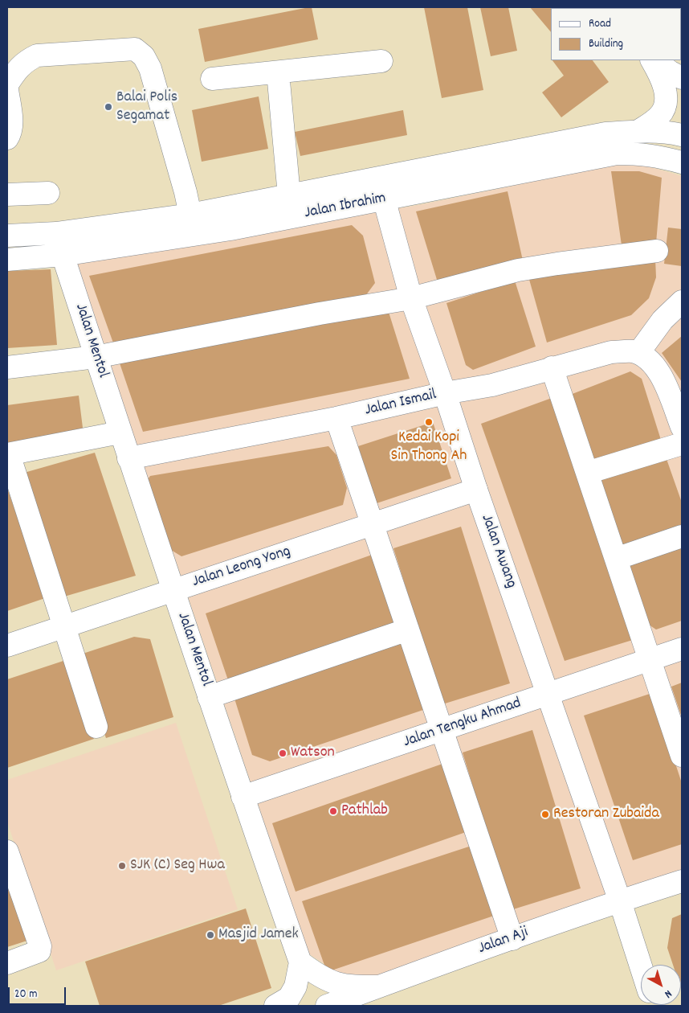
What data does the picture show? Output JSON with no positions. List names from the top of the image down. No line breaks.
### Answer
{"streets":{"main road":["Jalan Ibrahim","Jalan Mentol","Jalan Ismail","Jalan Awang","Jalan Leong Yong","Jalan Tengku Ahmad","Jalan Aji"]},"crossings":[["Jalan Ibrahim","Jalan Mentol"],["Jalan Ibrahim","Jalan Awang"],["Jalan Mentol","Jalan Ismail"],["Jalan Mentol","Jalan Leong Yong"],["Jalan Mentol","Jalan Tengku Ahmad"],["Jalan Ismail","Jalan Awang"],["Jalan Awang","Jalan Leong Yong"],["Jalan Awang","Jalan Tengku Ahmad"],["Jalan Awang","Jalan Aji"]],"places":["Balai Polis Segamat","Kedai Kopi Sin Thong Ah","Watson","Pathlab","Restoran Zubaida","SJK (C) Seg Hwa","Masjid Jamek"],"legend":["Road","Building"],"scale_bar":"20 m","north":"bottom right"}
